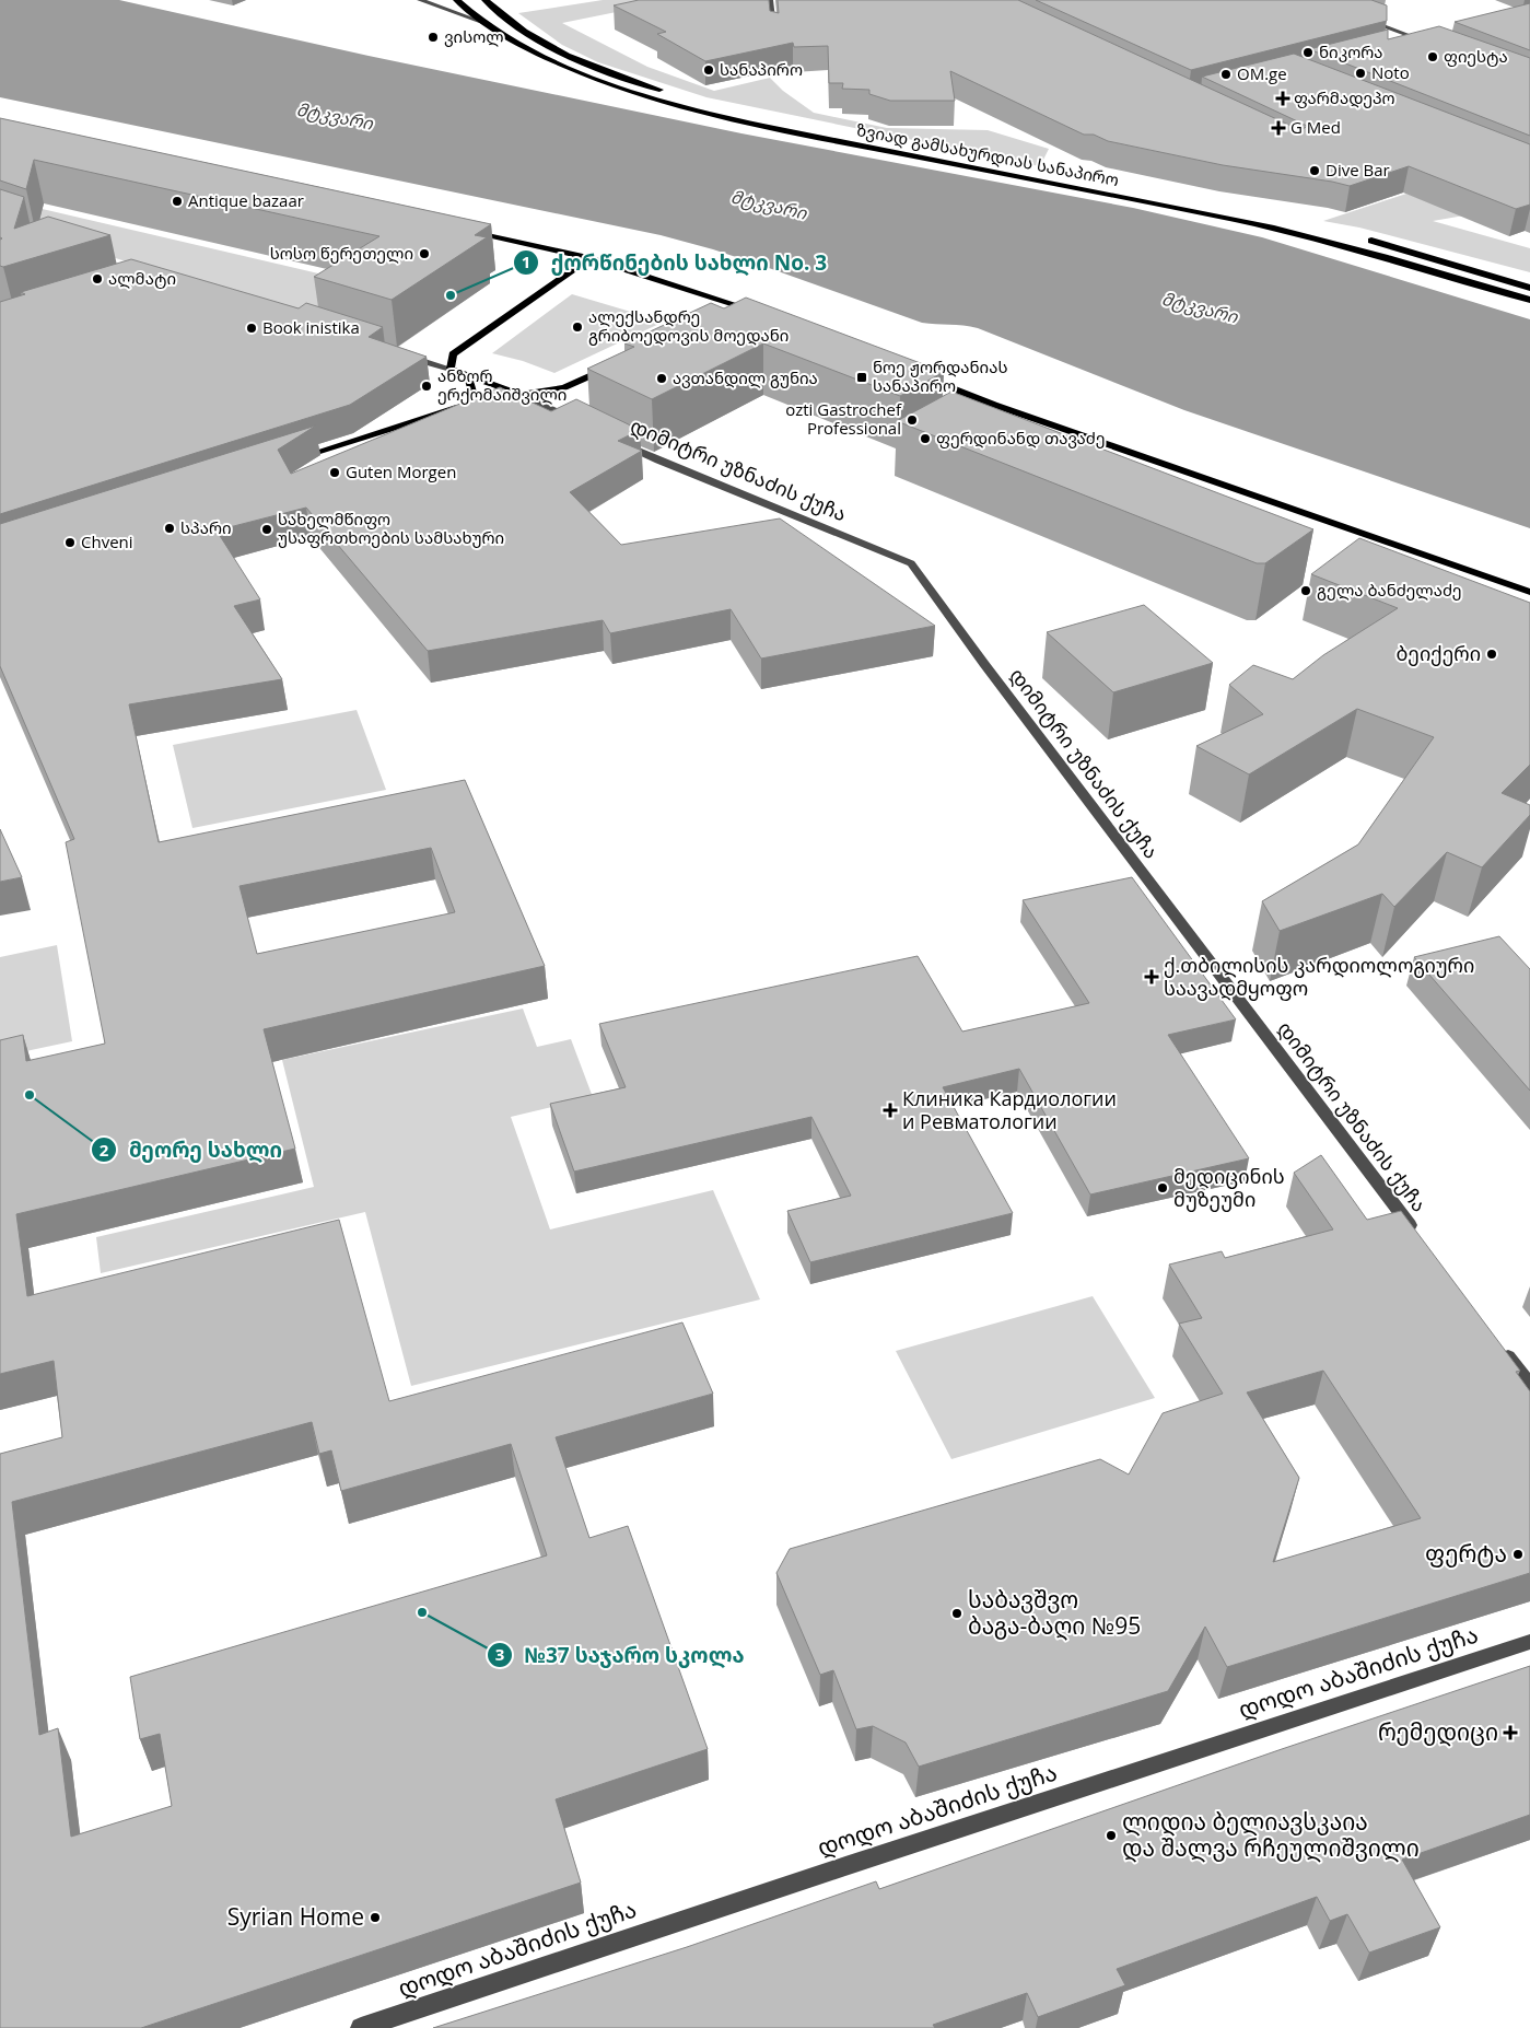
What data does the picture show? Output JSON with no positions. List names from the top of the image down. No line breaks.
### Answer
{"streets":{"highway":["ზვიად გამსახურდიას სანაპირო"],"street":["დიმიტრი უზნაძის ქუჩა","დოდო აბაშიძის ქუჩა"]},"water":["მტკვარი"],"places":{"other":["ვისოლ","ნიკორა","ფიესტა","სანაპირო","Noto","OM.ge","Dive Bar","Antique bazaar","სოსო წერეთელი","ალმატი","ქორწინების სახლი No. 3","ალექსანდრე გრიბოედოვის მოედანი","Book inistika","ავთანდილ გუნია","ანზორ ერქომაიშვილი","ozti Gastrochef Professional","ფერდინანდ თავაძე","Guten Morgen","სპარი","სახელმწიფო უსაფრთხოების სამსახური","Chveni","გელა ბანძელაძე","ბეიქერი","მეორე სახლი","მედიცინის მუზეუმი","ფერტა","№37 საჯარო სკოლა","საბავშვო ბაგა-ბაღი №95","ლიდია ბელიავსკაია და შალვა რჩეულიშვილი","Syrian Home"],"health":["ფარმადეპო","G Med","ქ.თბილისის კარდიოლოგიური საავადმყოფო","Клиника Кардиологии и Ревматологии","რემედიცი"],"transit":["ნოე ჟორდანიას სანაპირო"]}}
